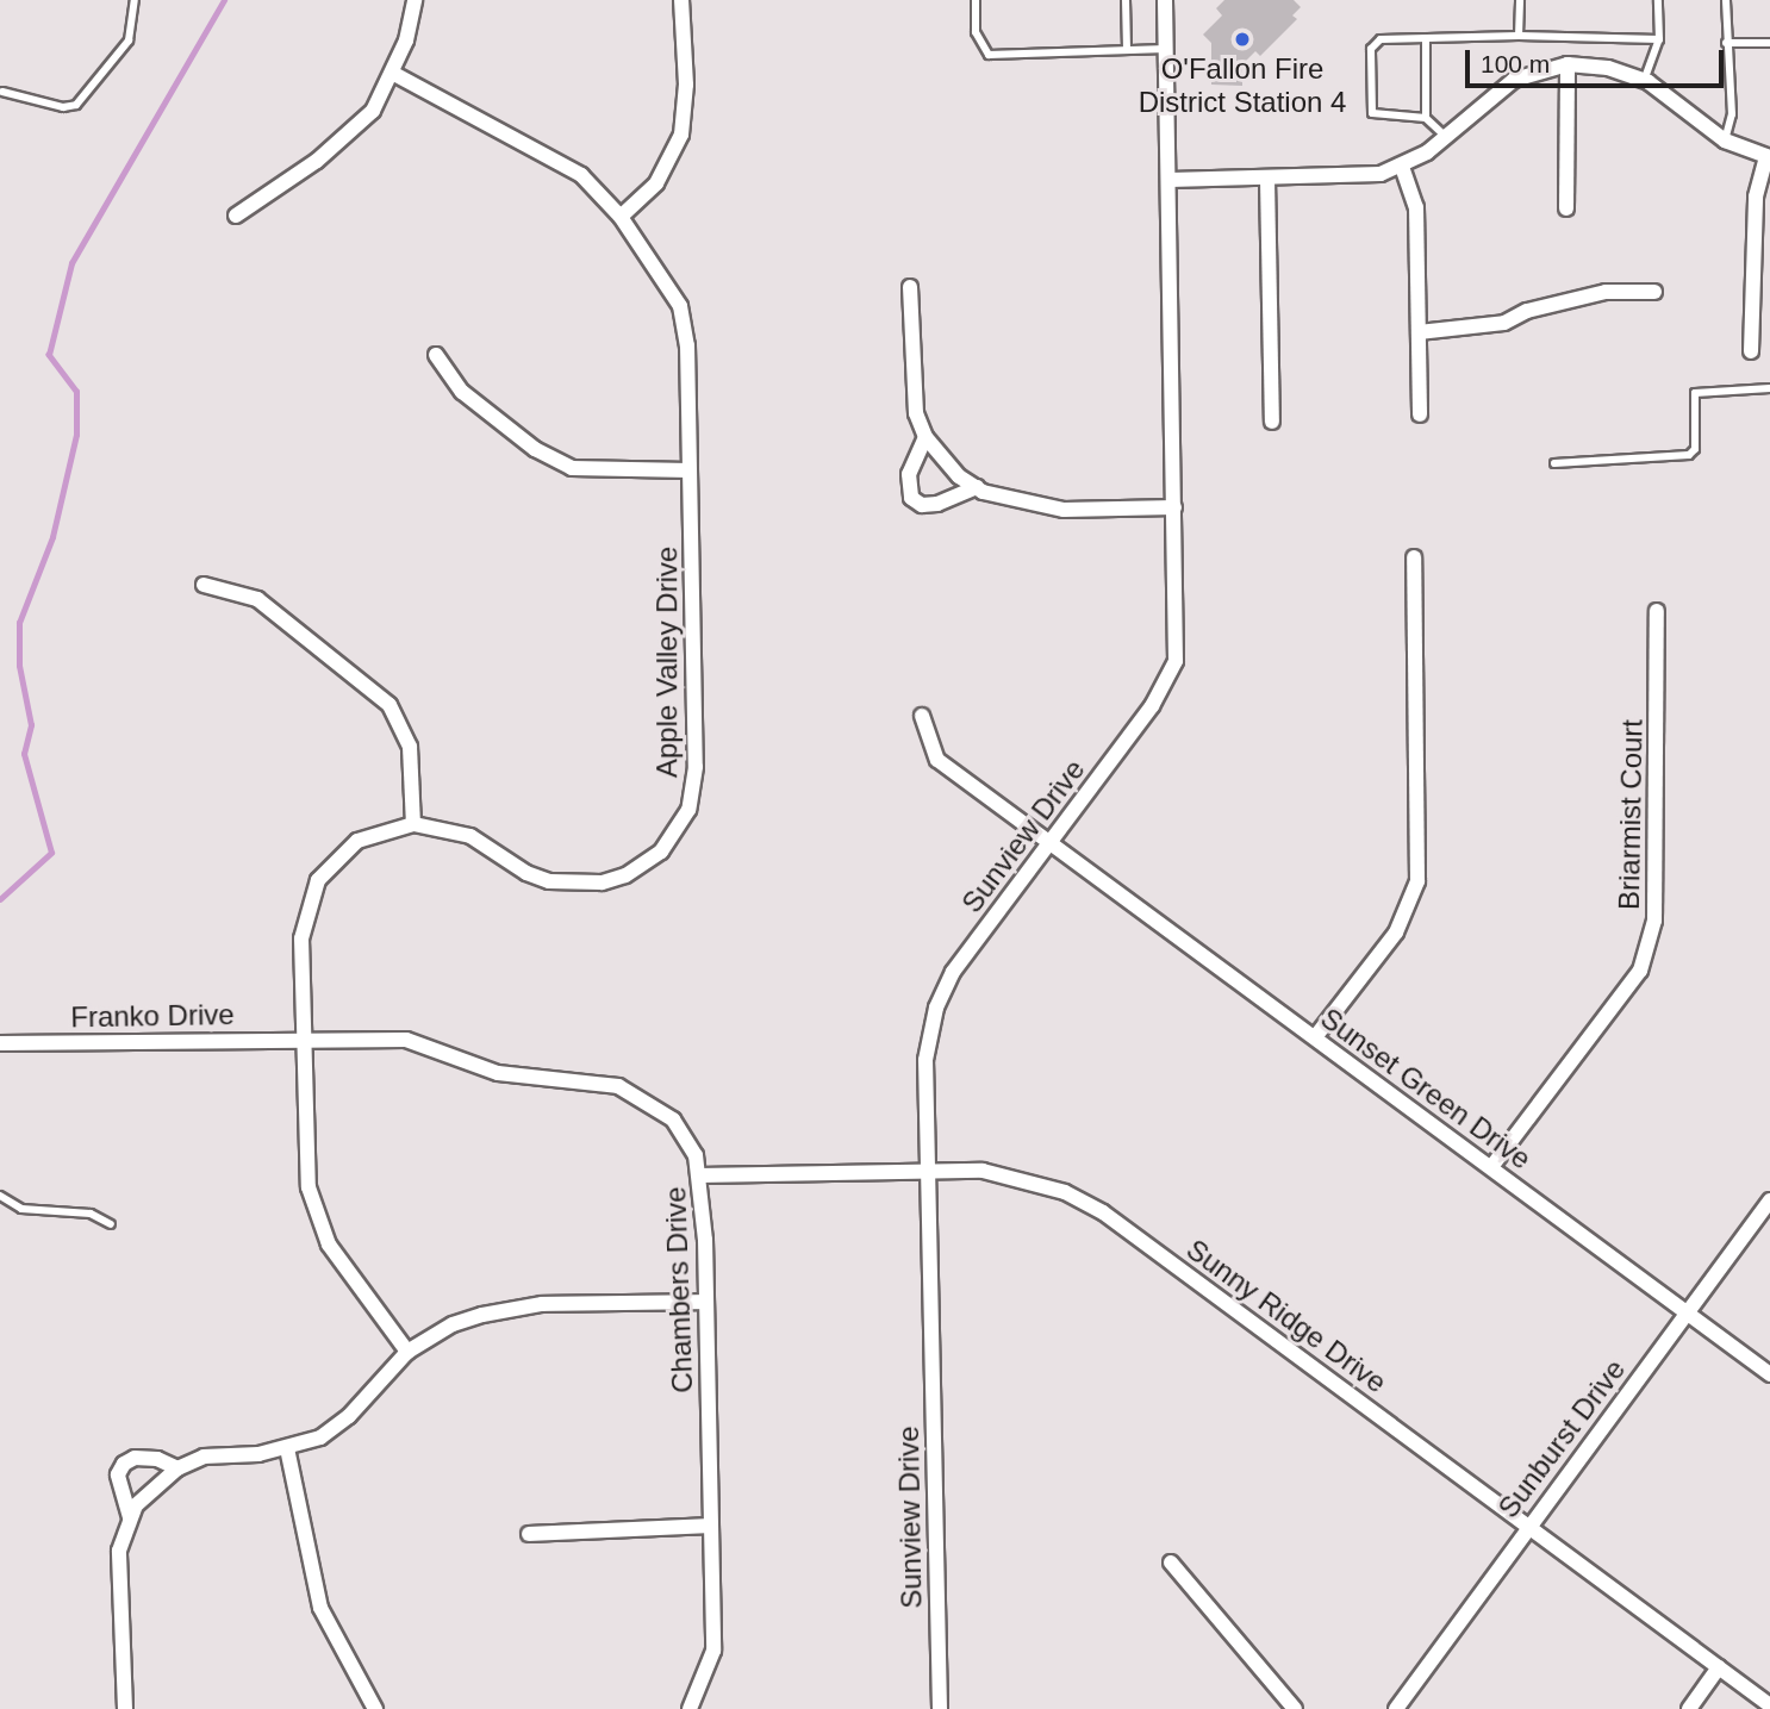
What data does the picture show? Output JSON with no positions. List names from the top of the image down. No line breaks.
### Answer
{"streets":{"street":["Apple Valley Drive","Briarmist Court","Sunview Drive","Franko Drive","Sunset Green Drive","Chambers Drive","Sunny Ridge Drive","Sunburst Drive"]},"crossings":[["Apple Valley Drive","Franko Drive"],["Apple Valley Drive","Chambers Drive"],["Briarmist Court","Sunset Green Drive"],["Sunview Drive","Sunset Green Drive"],["Sunview Drive","Sunny Ridge Drive"],["Franko Drive","Chambers Drive"],["Sunset Green Drive","Sunburst Drive"],["Chambers Drive","Sunny Ridge Drive"],["Sunny Ridge Drive","Sunburst Drive"]],"places":["O'Fallon Fire District Station 4"],"scale_bar":"100 m"}
